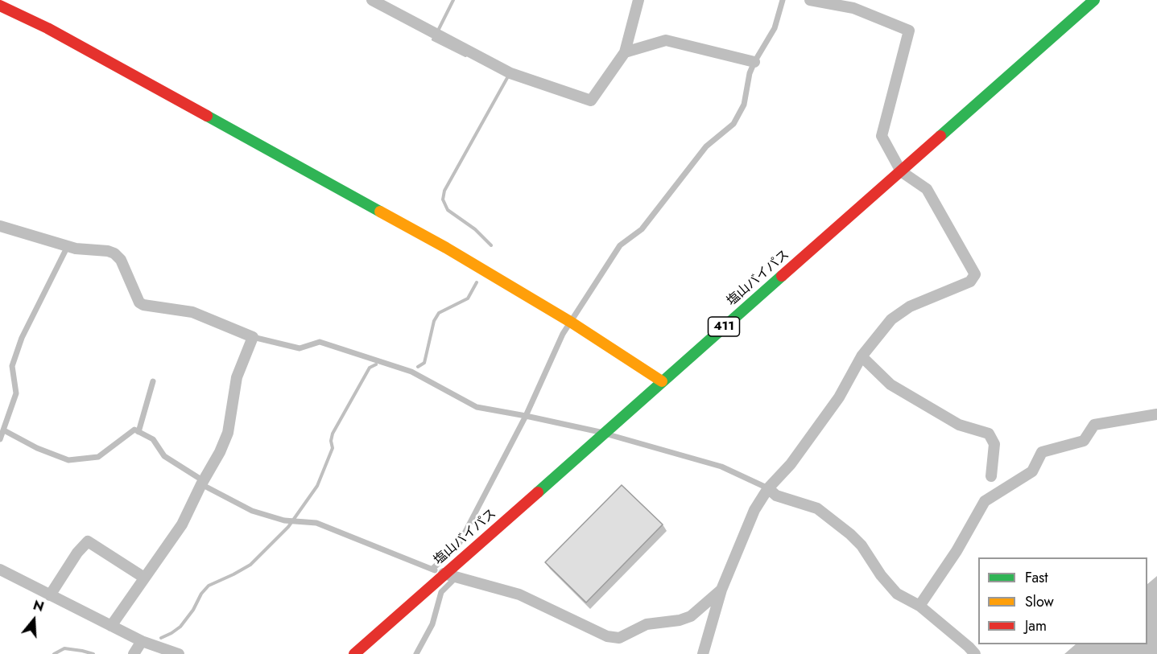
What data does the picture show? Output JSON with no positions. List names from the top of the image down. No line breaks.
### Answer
{"streets":{"main road":["塩山バイパス","411"]},"legend":["Fast","Slow","Jam"],"north":"top"}
